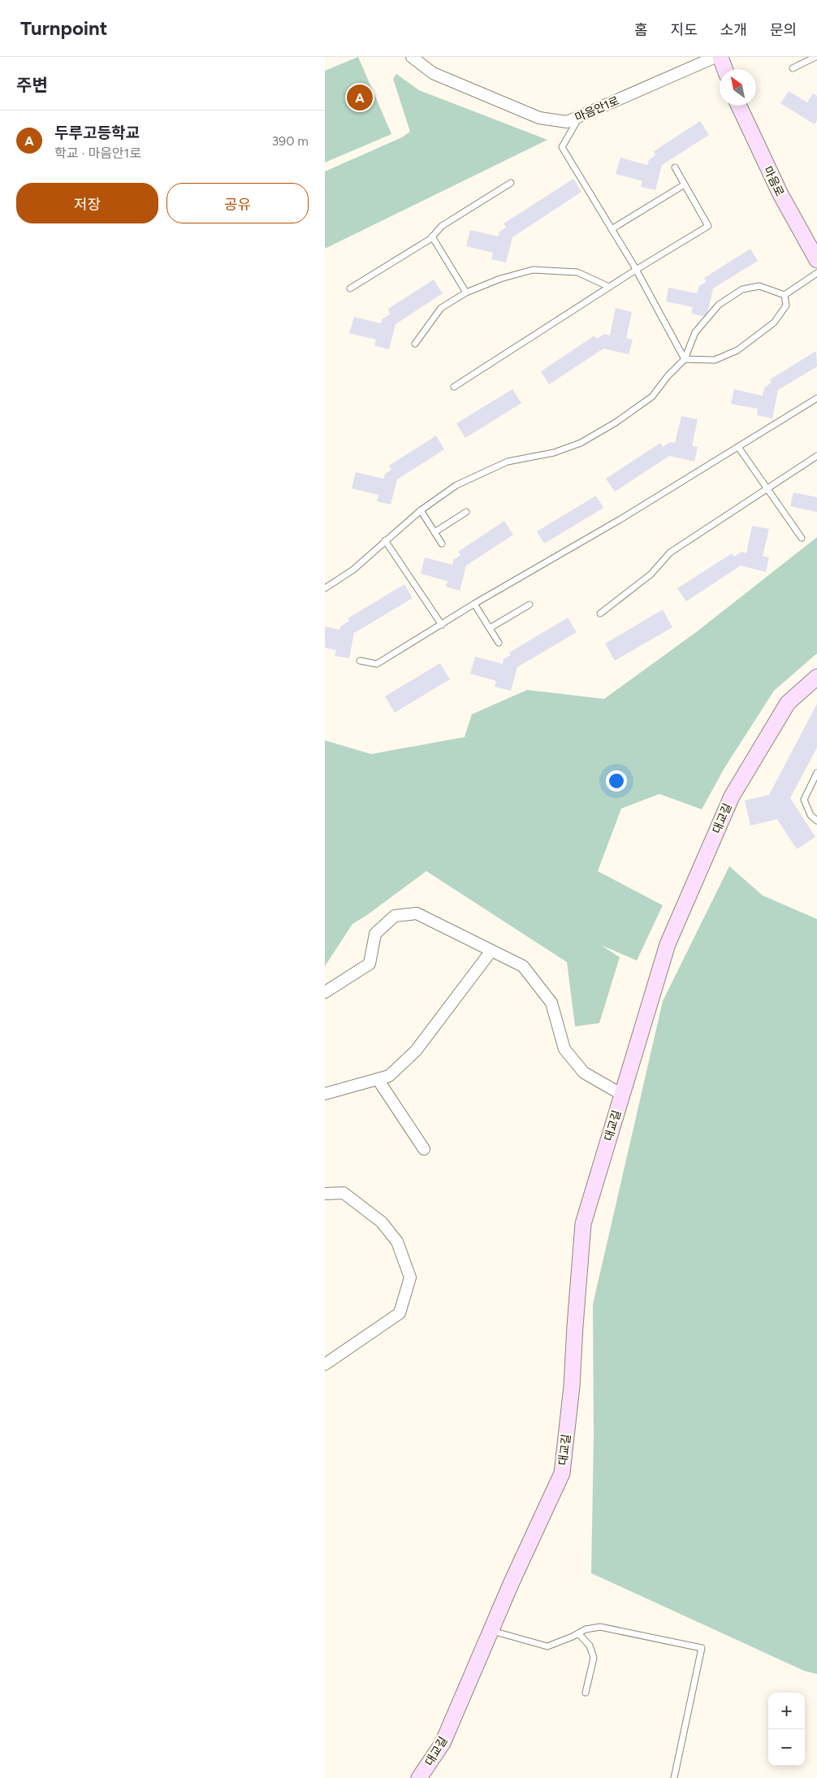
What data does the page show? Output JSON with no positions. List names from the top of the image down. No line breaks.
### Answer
{"streets":{"street":["마음안1로","마음로","대교길"]},"north":"top left","page":{"header":"Turnpoint","nav":["홈","지도","소개","문의"],"heading":"주변","pins":"A","list":[{"mark":"A","name":"두루고등학교","note":"학교 · 마음안1로","value":"390 m"}],"buttons":["저장","공유"],"map_buttons":["+","−"]}}
